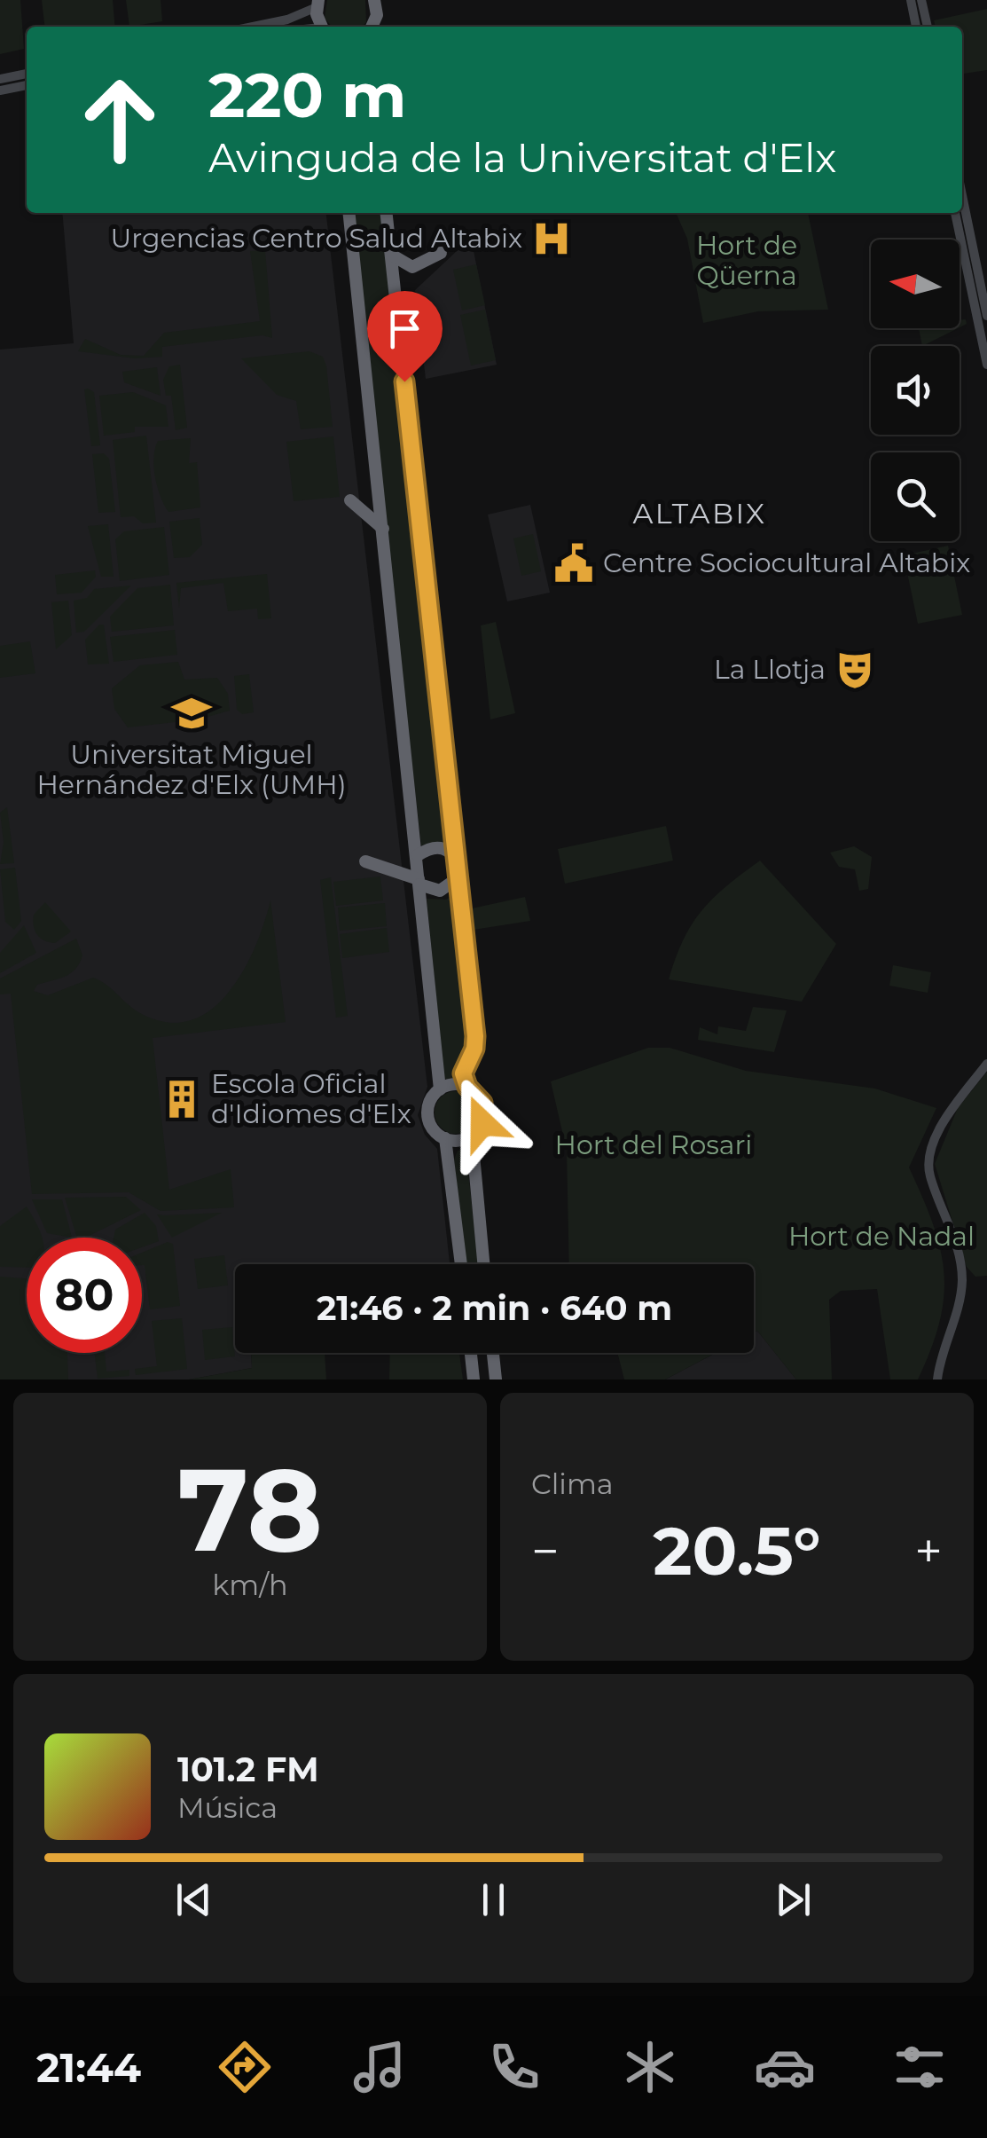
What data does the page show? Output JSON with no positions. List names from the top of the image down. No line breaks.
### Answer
{"districts":["ALTABIX"],"parks":["Hort de Qüerna","Hort del Rosari","Hort de Nadal"],"places":{"hospital":["Urgencias Centro Salud Altabix"],"public building":["Centre Sociocultural Altabix"],"theatre":["La Llotja"],"school or university":["Universitat Miguel Hernández d'Elx (UMH)"],"building":["Escola Oficial d'Idiomes d'Elx"]},"north":"left","page":{"turn":["220 m","Avinguda de la Universitat d'Elx"],"limit":"80","trip":"21:46 · 2 min · 640 m","tile":[["78","km/h"],"Clima"],"heat":["−","20.5°","+"],"song":["101.2 FM","Música"],"tabs":"21:44"}}
